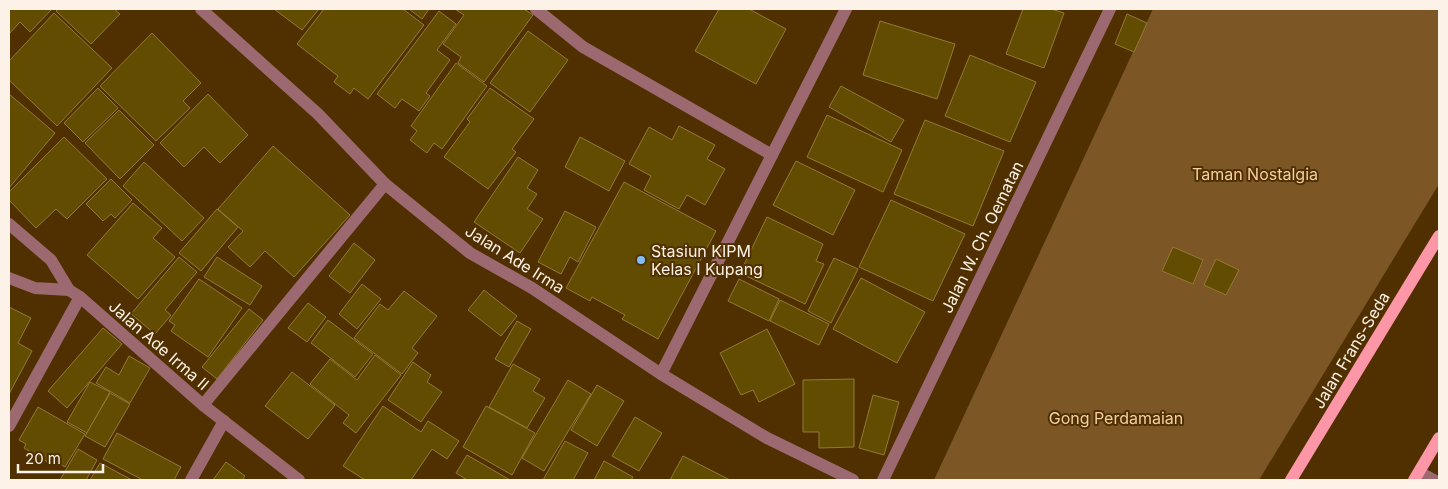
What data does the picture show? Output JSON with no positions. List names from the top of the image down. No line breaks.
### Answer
{"streets":{"main road":["Jalan Frans-Seda"],"street":["Jalan W. Ch. Oematan","Jalan Ade Irma","Jalan Ade Irma II"]},"parks":["Taman Nostalgia","Gong Perdamaian"],"places":["Stasiun KIPM Kelas I Kupang"],"scale_bar":"20 m"}
